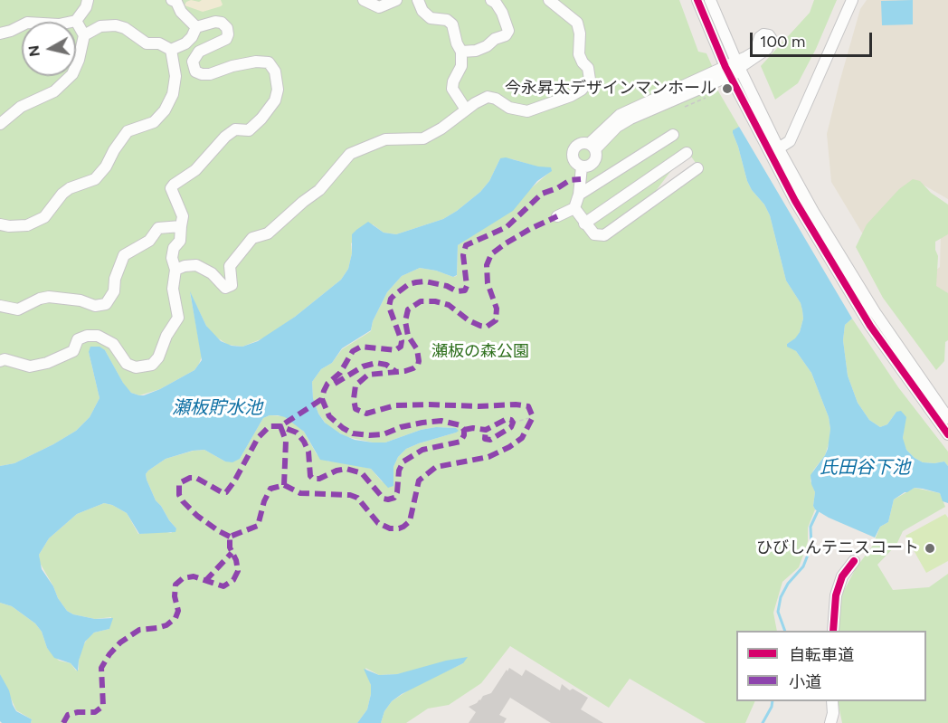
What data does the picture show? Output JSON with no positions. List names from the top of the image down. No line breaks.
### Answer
{"water":["瀬板貯水池","氏田谷下池"],"parks":["瀬板の森公園"],"places":["今永昇太デザインマンホール","ひびしんテニスコート"],"legend":["自転車道","小道"],"scale_bar":"100 m","north":"left"}
